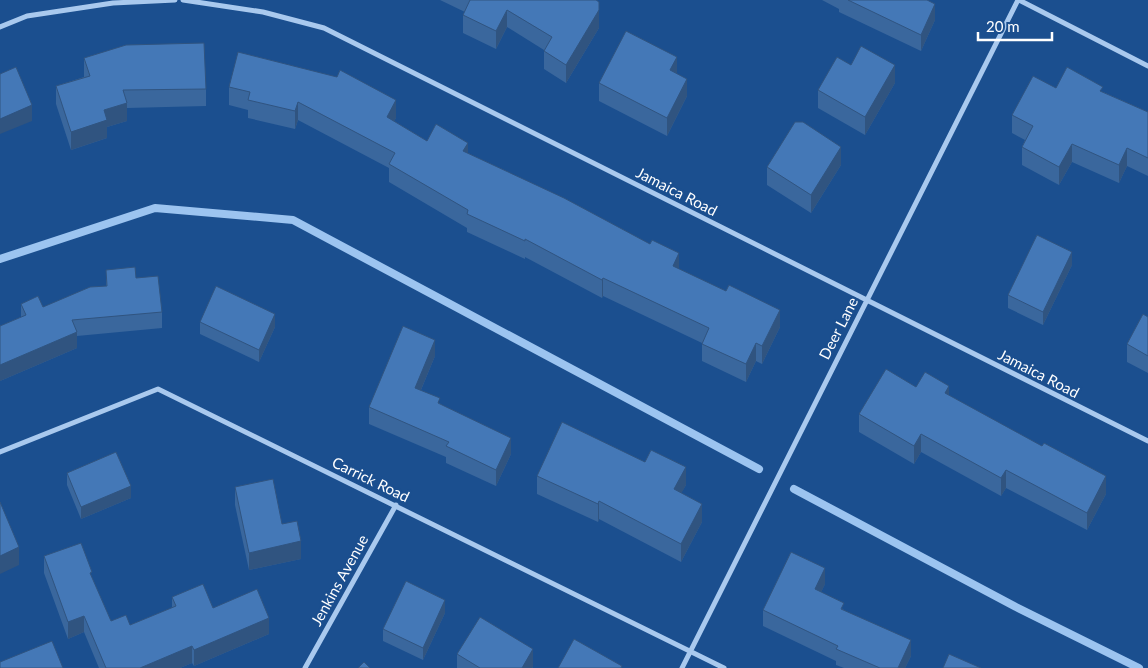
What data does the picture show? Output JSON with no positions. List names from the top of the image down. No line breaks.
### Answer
{"streets":{"street":["Jamaica Road","Deer Lane","Carrick Road","Jenkins Avenue"]},"crossings":[["Jamaica Road","Deer Lane"],["Deer Lane","Carrick Road"],["Carrick Road","Jenkins Avenue"]],"scale_bar":"20 m"}
